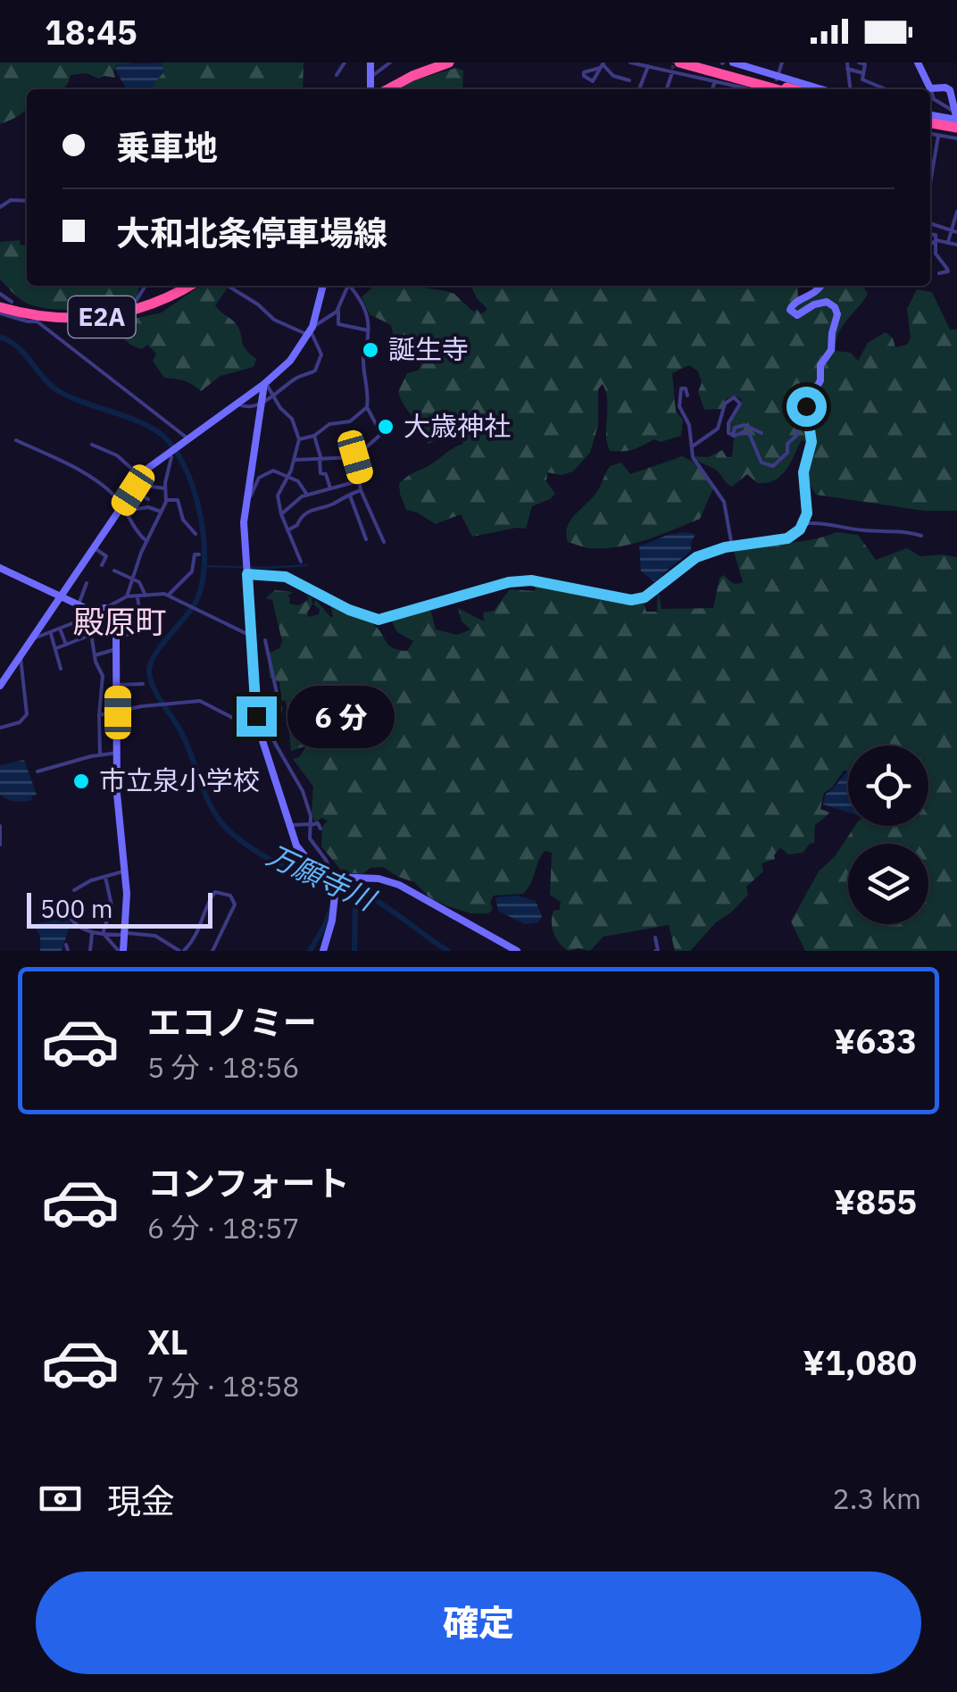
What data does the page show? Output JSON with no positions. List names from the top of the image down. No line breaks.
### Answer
{"streets":{"highway":["E2A"]},"districts":["殿原町"],"water":["万願寺川"],"places":["誕生寺","大歳神社","市立泉小学校"],"scale_bar":"500 m","page":{"status":"18:45","banner":["乗車地","大和北条停車場線"],"bubble":"6 分","scale":"500 m","list":[{"name":"エコノミー","note":"5 分 · 18:56","value":"¥633"},{"name":"コンフォート","note":"6 分 · 18:57","value":"¥855"},{"name":"XL","note":"7 分 · 18:58","value":"¥1,080"}],"pay":["現金","2.3 km"],"buttons":"確定"}}
